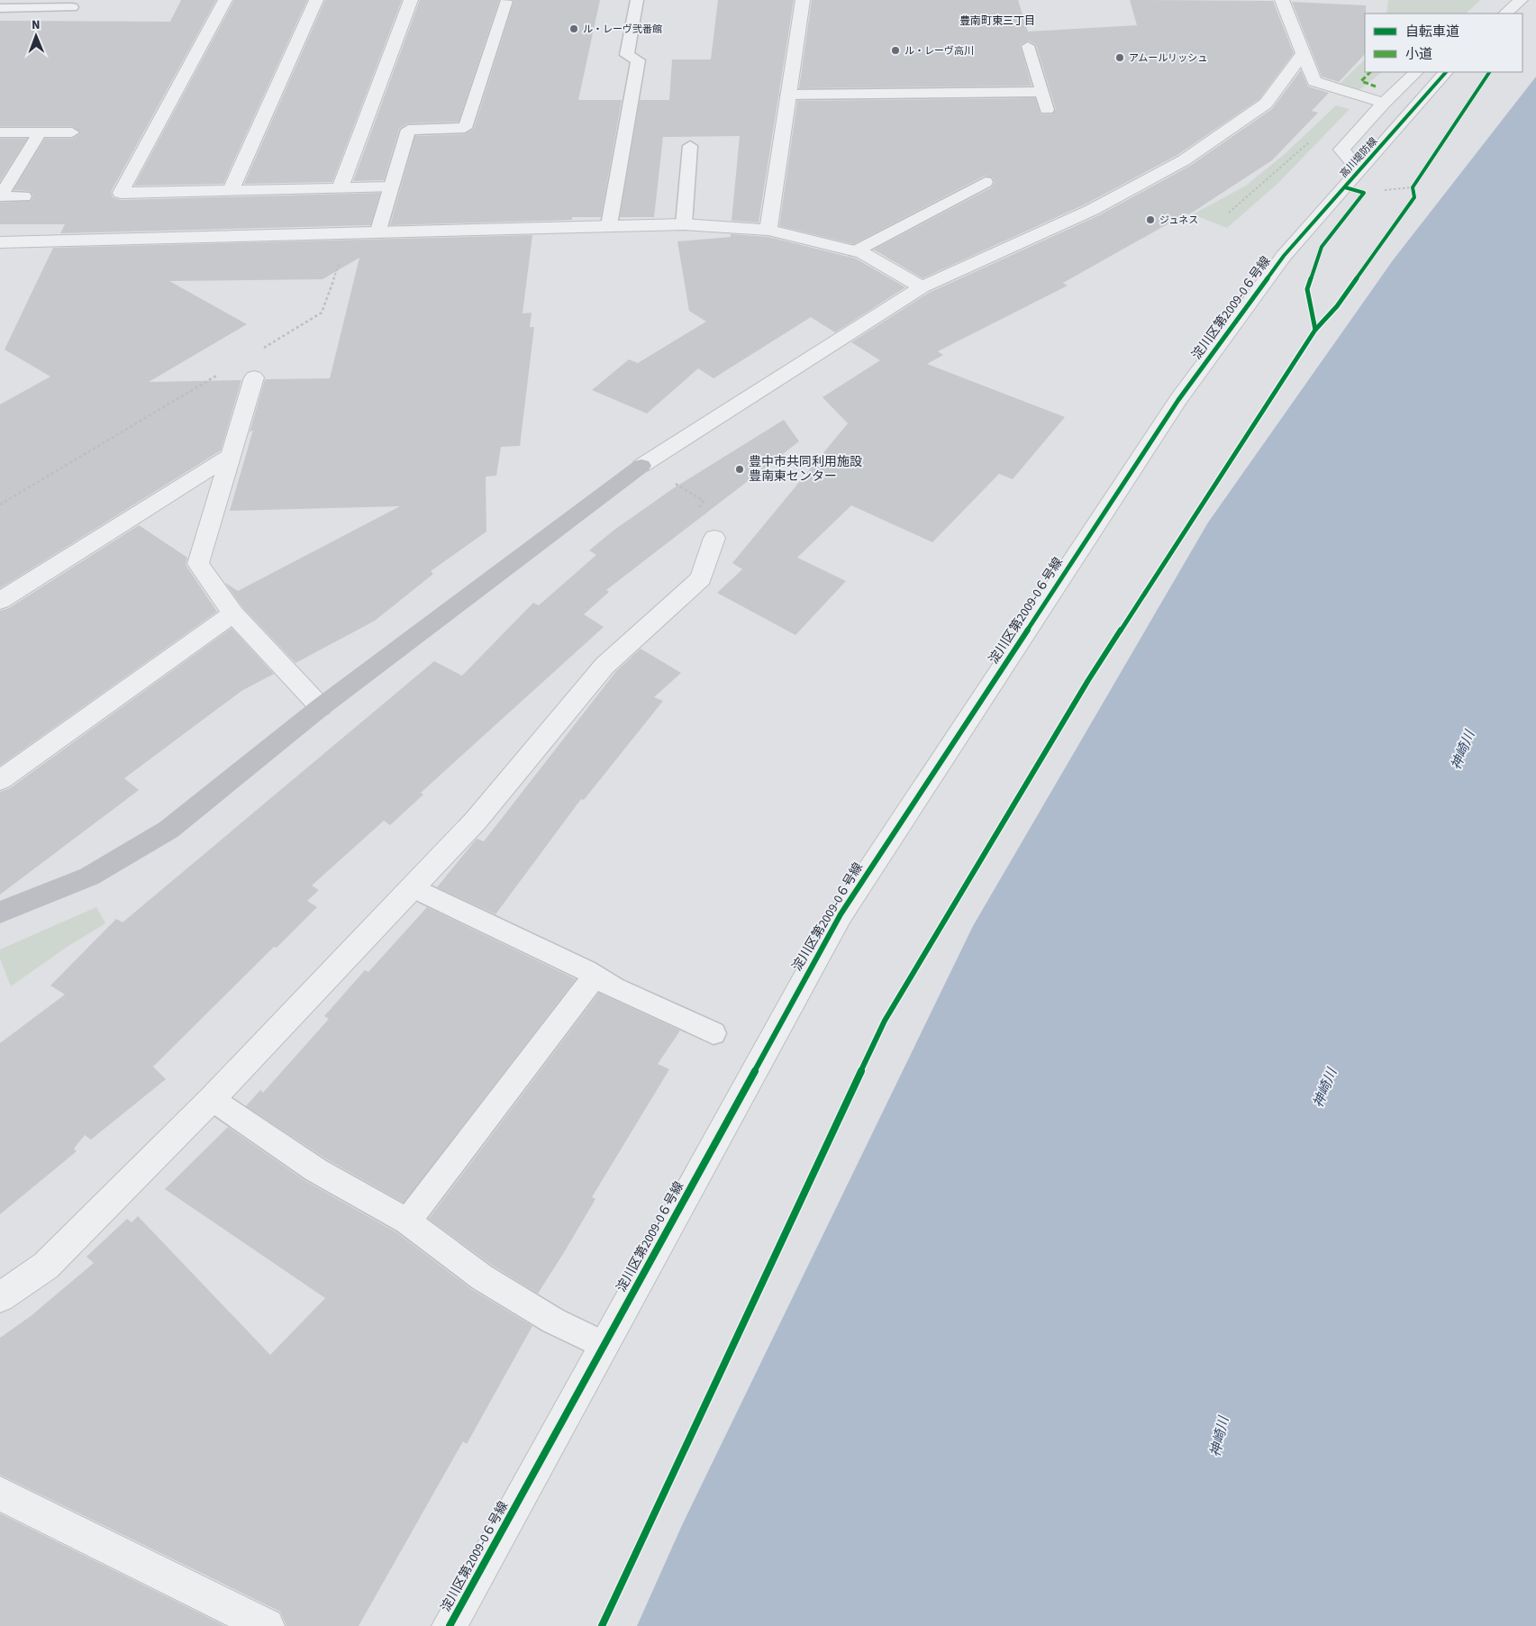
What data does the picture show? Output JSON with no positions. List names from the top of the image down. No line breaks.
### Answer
{"streets":{"street":["高川堤防線","淀川区第2009-0６号線"]},"crossings":[["高川堤防線","淀川区第2009-0６号線"]],"districts":["豊南町東三丁目"],"water":["神崎川"],"places":["ル・レーヴ弐番館","ル・レーヴ高川","アムールリッシュ","ジュネス","豊中市共同利用施設 豊南東センター"],"legend":["自転車道","小道"],"north":"top"}
